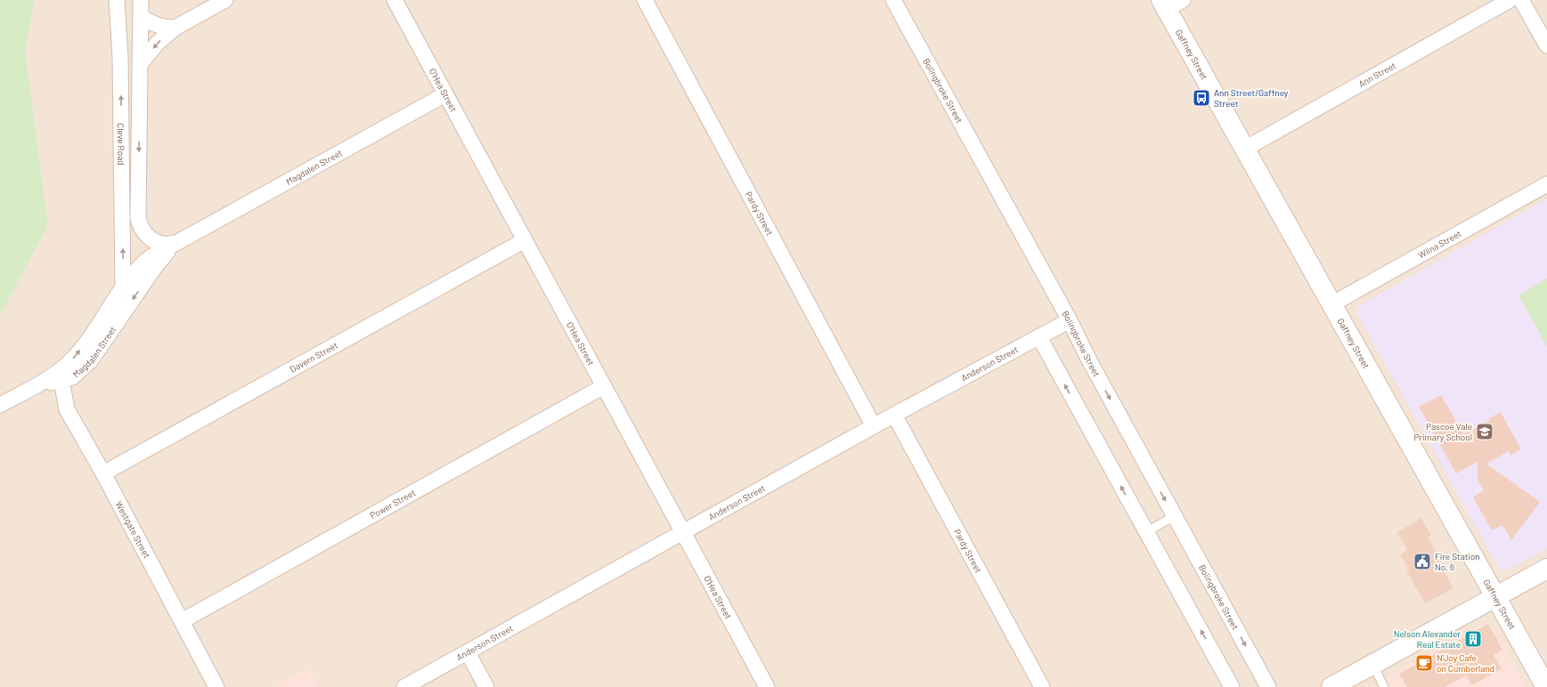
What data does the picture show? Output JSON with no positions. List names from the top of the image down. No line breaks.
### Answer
{"streets":{"main road":["Gaffney Street"],"street":["Ann Street","O'Hea Street","Bolingbroke Street","Cleve Road","Magdalen Street","Pardy Street","Wilna Street","Davern Street","Anderson Street","Power Street","Westgate Street"]},"crossings":[["Gaffney Street","Ann Street"],["Gaffney Street","Wilna Street"],["O'Hea Street","Magdalen Street"],["O'Hea Street","Davern Street"],["O'Hea Street","Anderson Street"],["O'Hea Street","Power Street"],["Bolingbroke Street","Anderson Street"],["Cleve Road","Magdalen Street"],["Magdalen Street","Westgate Street"],["Pardy Street","Anderson Street"],["Davern Street","Westgate Street"],["Power Street","Westgate Street"]],"places":{"bus stop":["Ann Street/Gaffney Street"],"school or university":["Pascoe Vale Primary School"],"public building":["Fire Station No. 6"],"building":["Nelson Alexander Real Estate"],"cafe":["N'Joy Cafe on Cumberland"]}}
